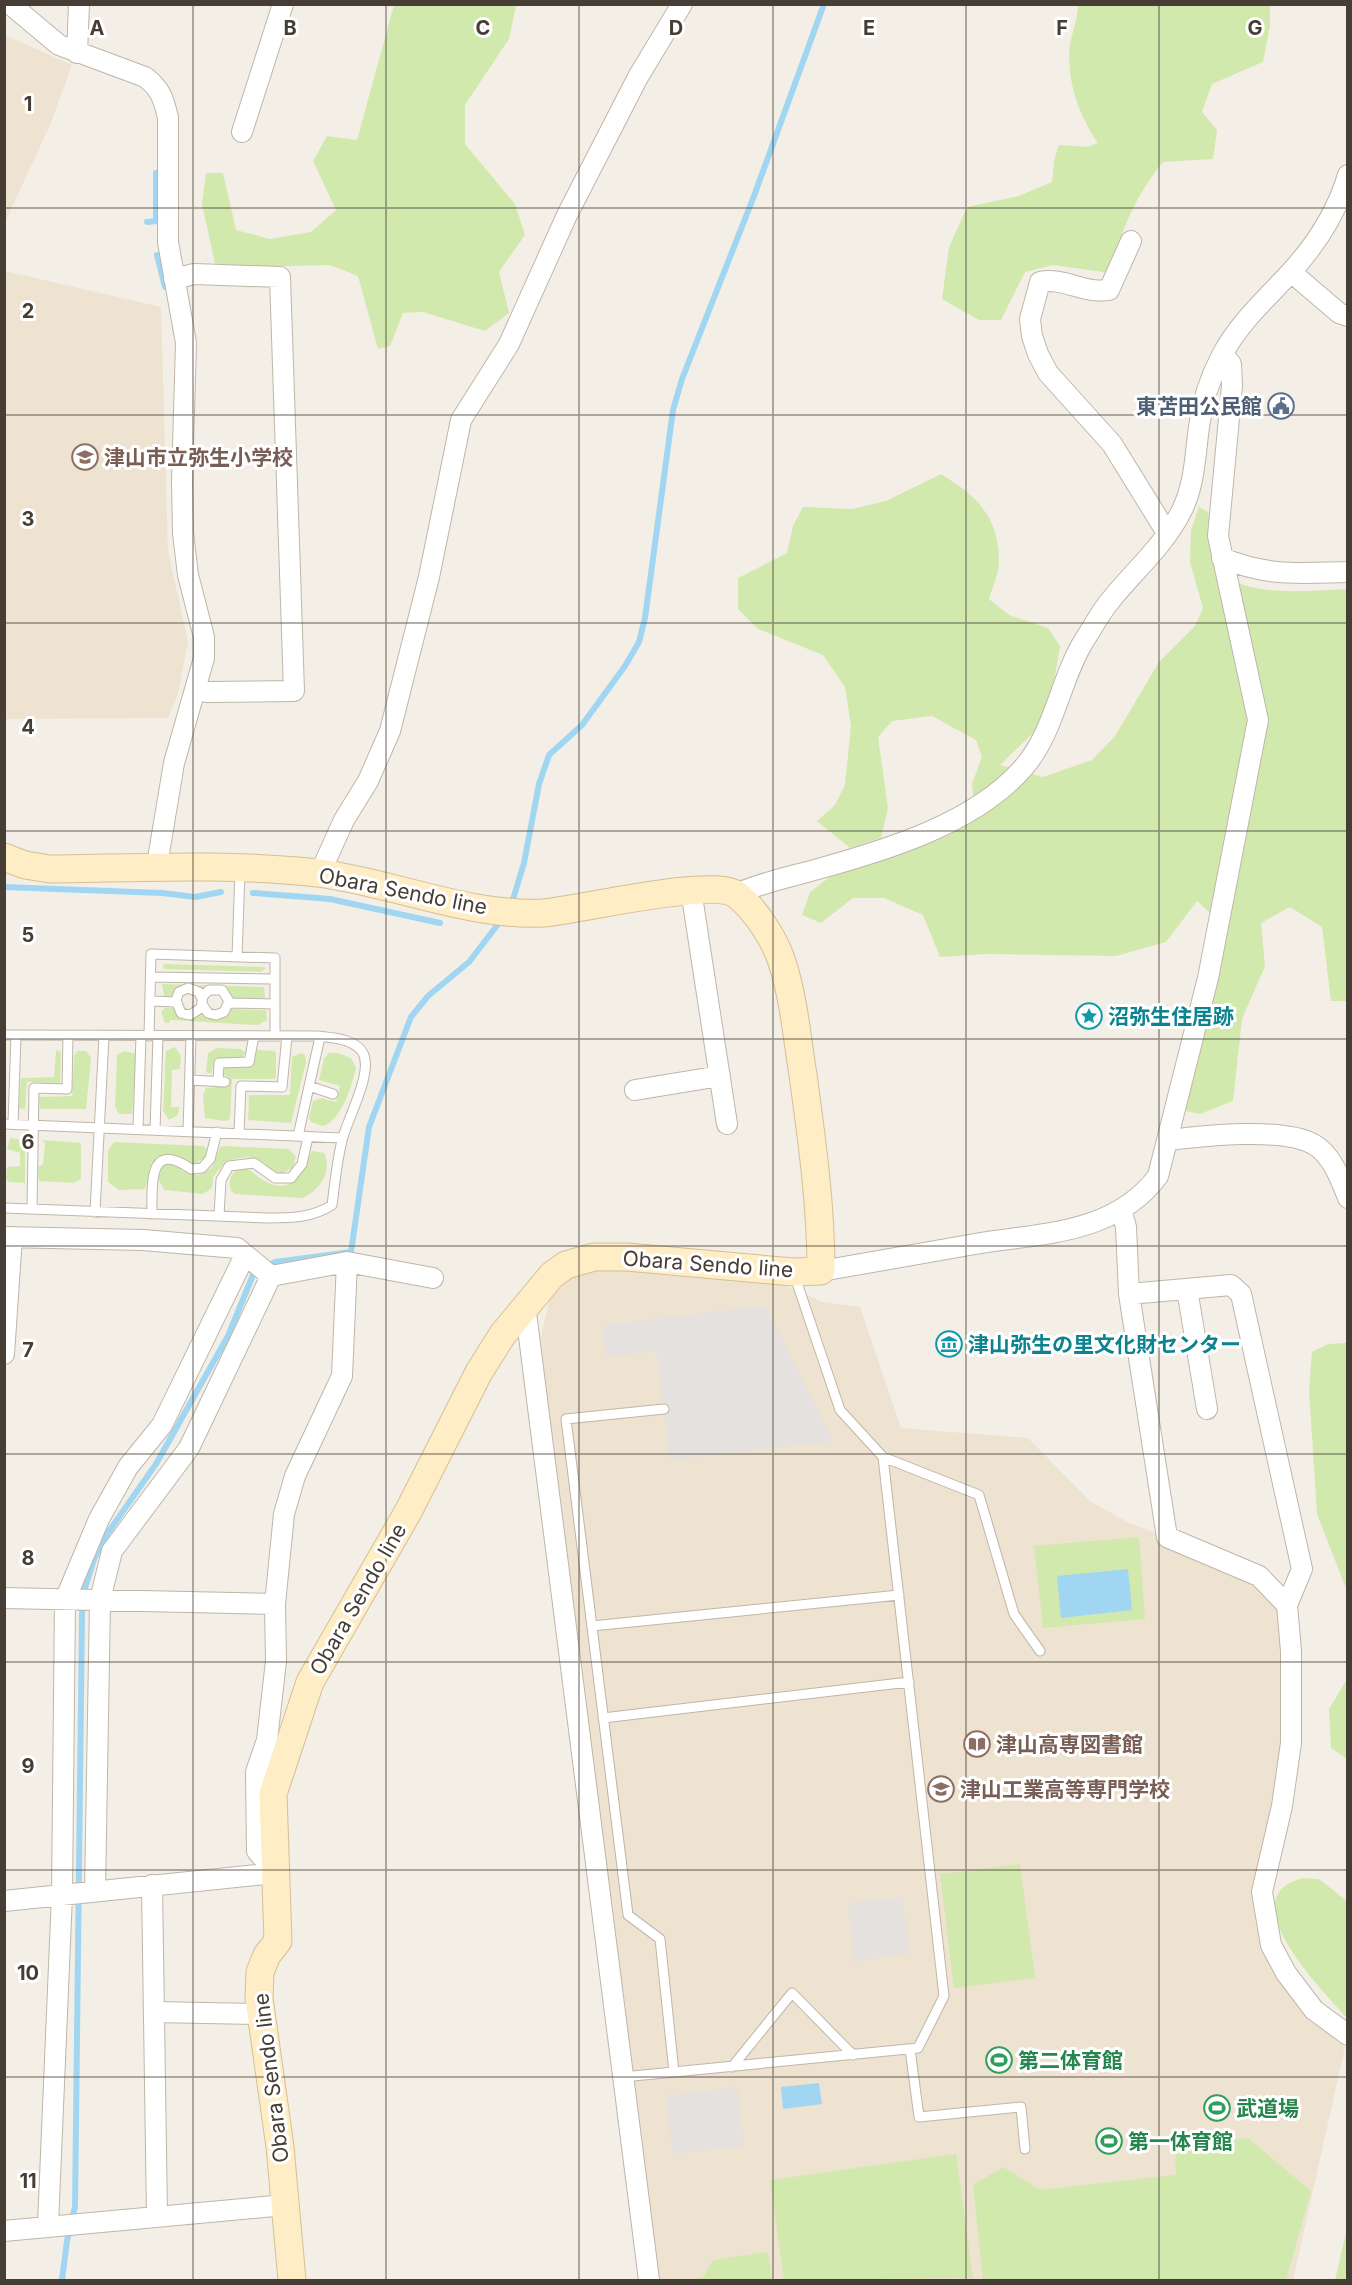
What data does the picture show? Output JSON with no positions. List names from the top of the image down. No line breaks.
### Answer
{"streets":{"main road":["Obara Sendo line"]},"places":{"public building":["東苫田公民館"],"school or university":["津山市立弥生小学校","津山工業高等専門学校"],"place":["沼弥生住居跡"],"museum":["津山弥生の里文化財センター"],"library":["津山高専図書館"],"sports":["第二体育館","武道場","第一体育館"]},"grid":{"columns":["A","B","C","D","E","F","G"],"rows":["1","2","3","4","5","6","7","8","9","10","11"]}}
